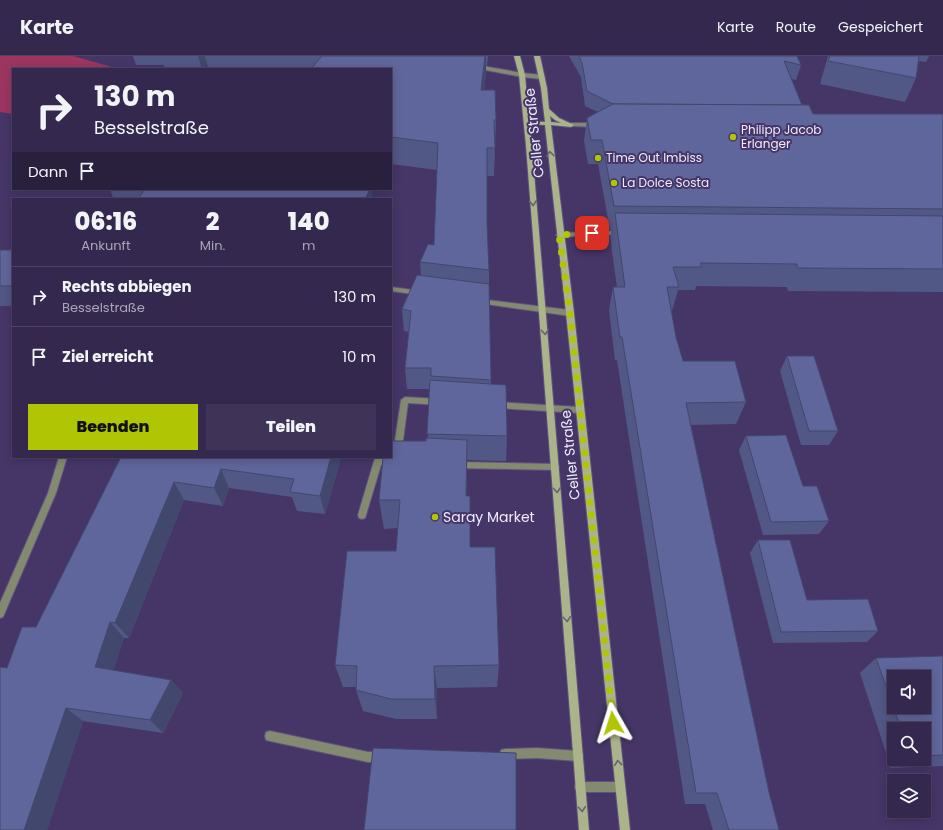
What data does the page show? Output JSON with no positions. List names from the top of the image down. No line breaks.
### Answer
{"streets":{"main road":["Celler Straße"]},"places":["Philipp Jacob Erlanger","Time Out Imbiss","La Dolce Sosta","Saray Market"],"page":{"header":"Karte","nav":["Karte","Route","Gespeichert"],"turn":["130 m","Besselstraße"],"then":"Dann","eta":["06:16","Ankunft","2","Min.","140","m"],"list":[{"name":"Rechts abbiegen","note":"Besselstraße","value":"130 m"},{"name":"Ziel erreicht","value":"10 m"}],"buttons":["Beenden","Teilen"]}}
